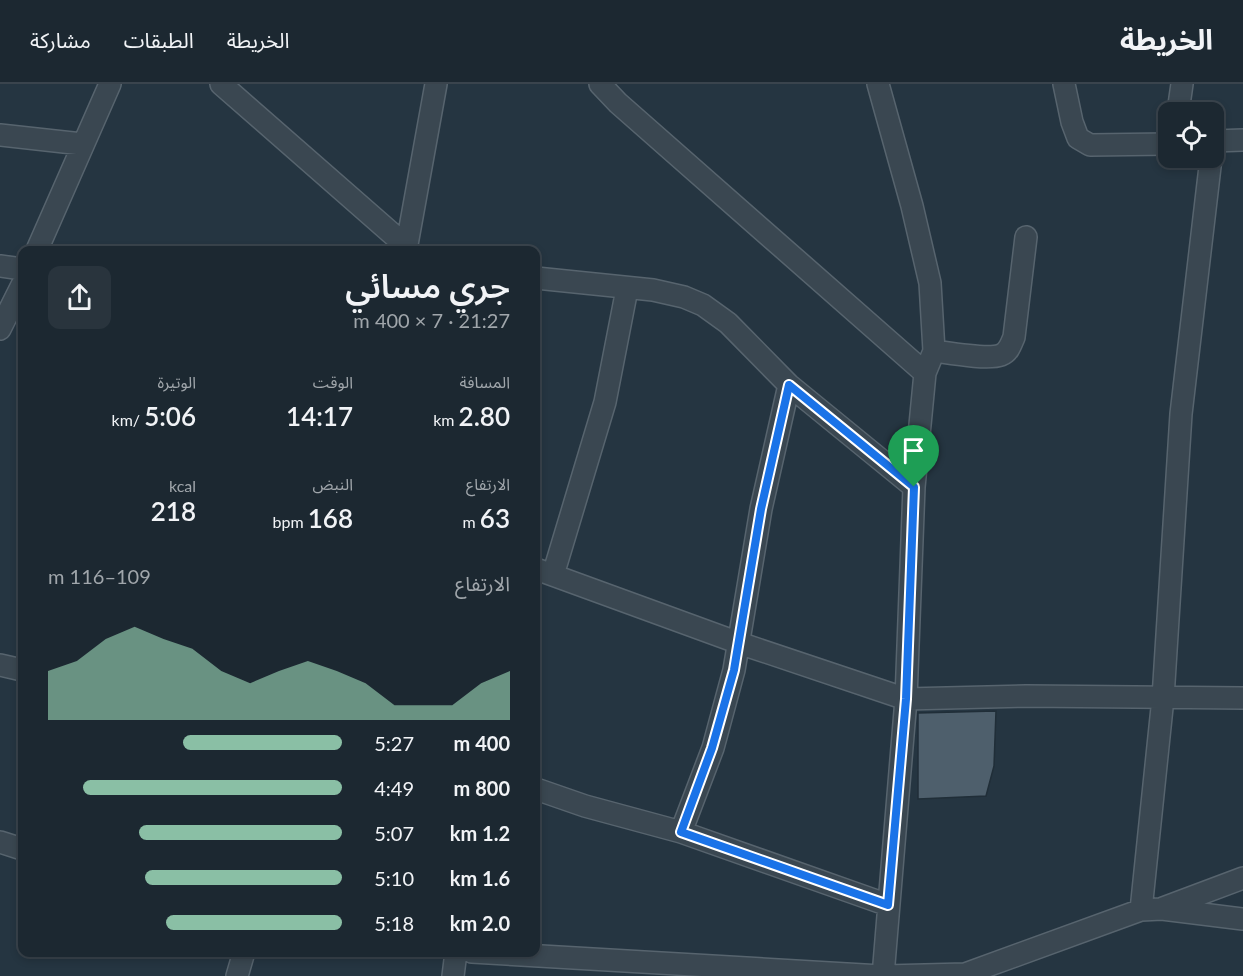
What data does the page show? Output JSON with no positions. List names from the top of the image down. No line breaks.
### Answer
{"page":{"header":"الخريطة","nav":["الخريطة","الطبقات","مشاركة"],"heading":["جري مسائي","21:27 · 7 × 400 m"],"stats":[["المسافة","2.80 km"],["الوقت","14:17"],["الوتيرة","5:06 /km"],["الارتفاع","63 m"],["النبض","168 bpm"],["kcal","218"]],"chart":["الارتفاع","109–116 m"],"list":[{"name":"400 m","note":"5:27"},{"name":"800 m","note":"4:49"},{"name":"1.2 km","note":"5:07"},{"name":"1.6 km","note":"5:10"},{"name":"2.0 km","note":"5:18"}]}}
